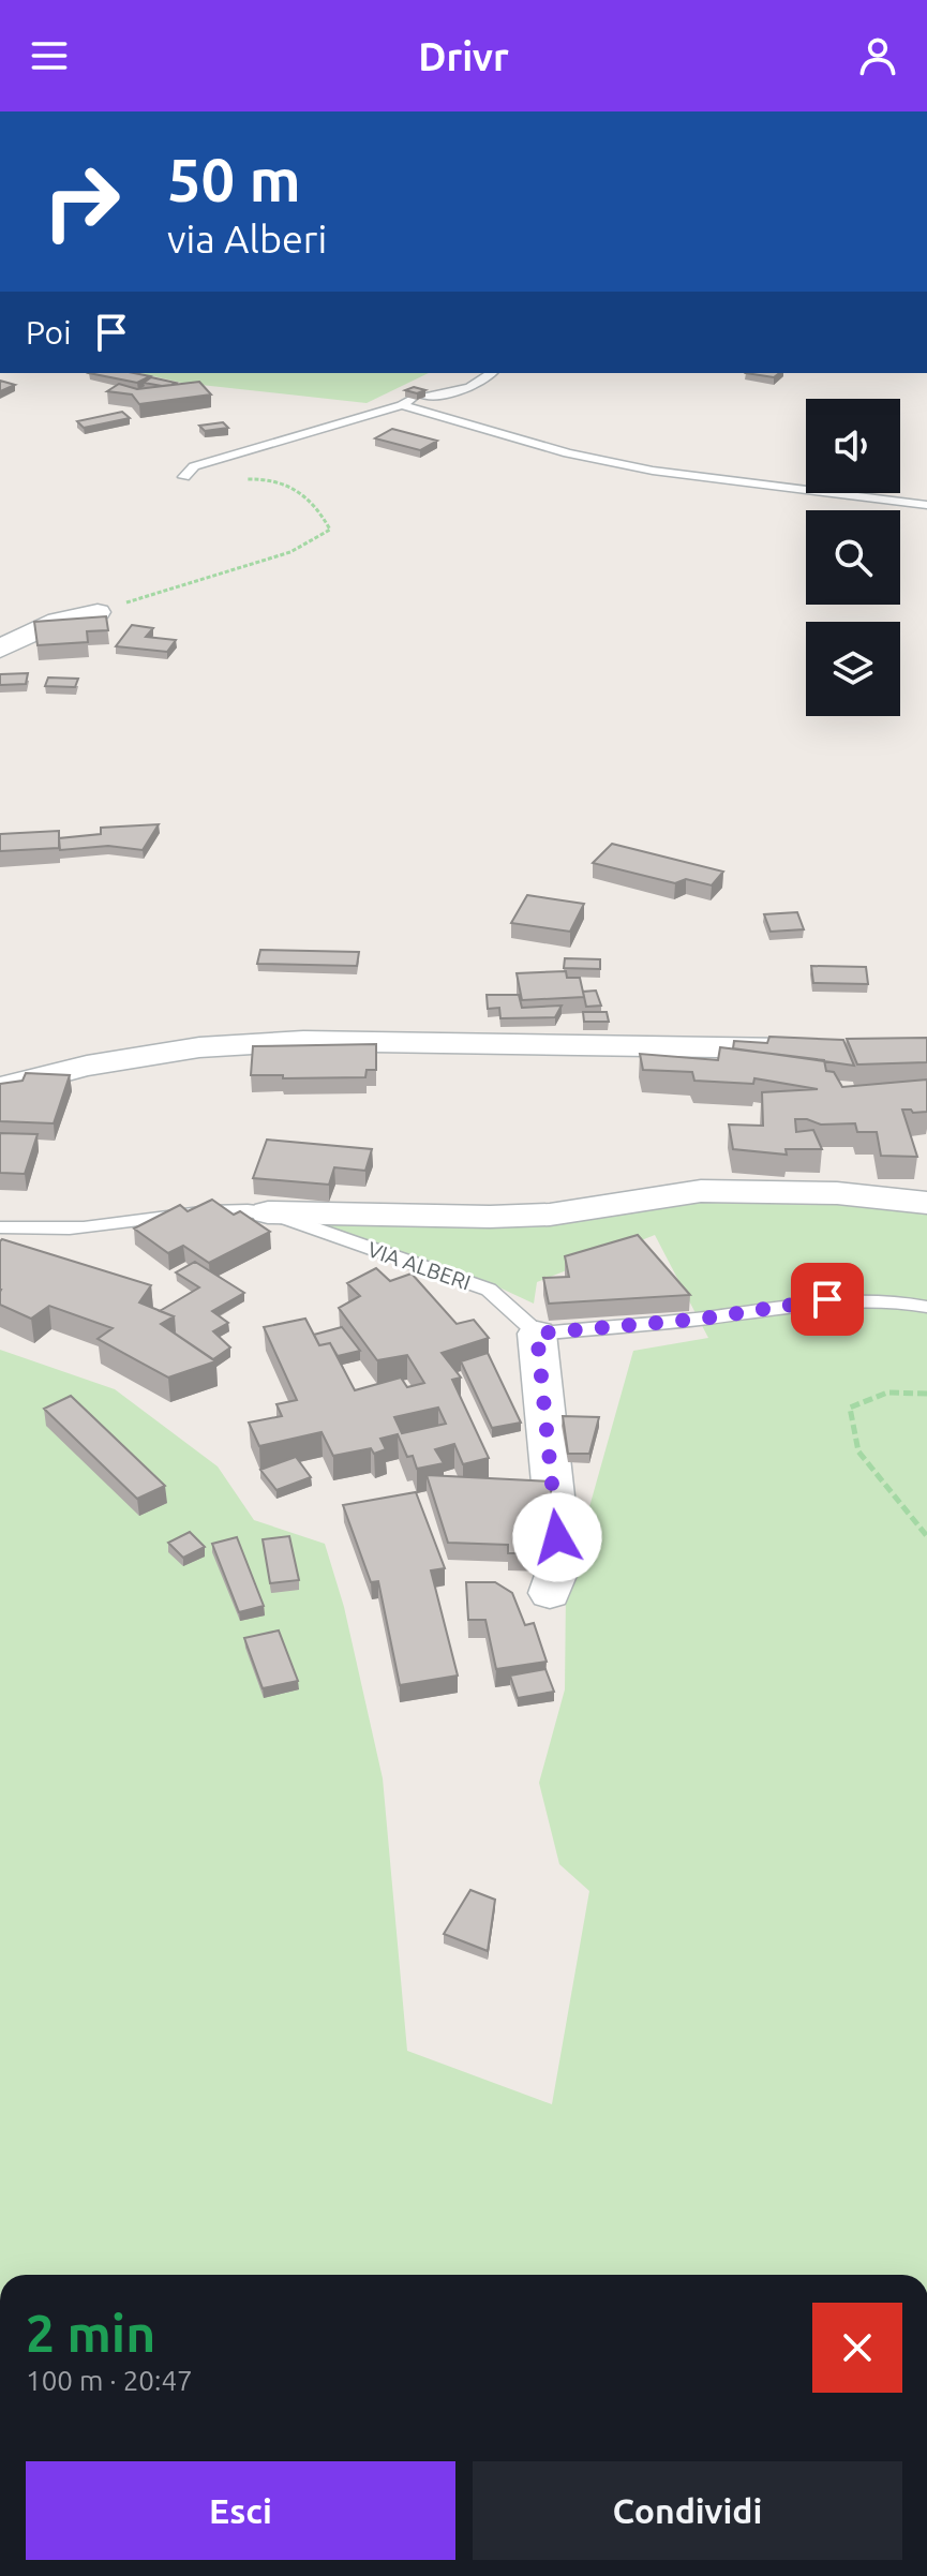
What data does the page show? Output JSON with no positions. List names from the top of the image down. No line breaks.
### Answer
{"streets":{"lane":["VIA ALBERI"]},"page":{"header":"Drivr","turn":["50 m","via Alberi"],"then":"Poi","heading":["2 min","100 m · 20:47"],"buttons":["Esci","Condividi"]}}
